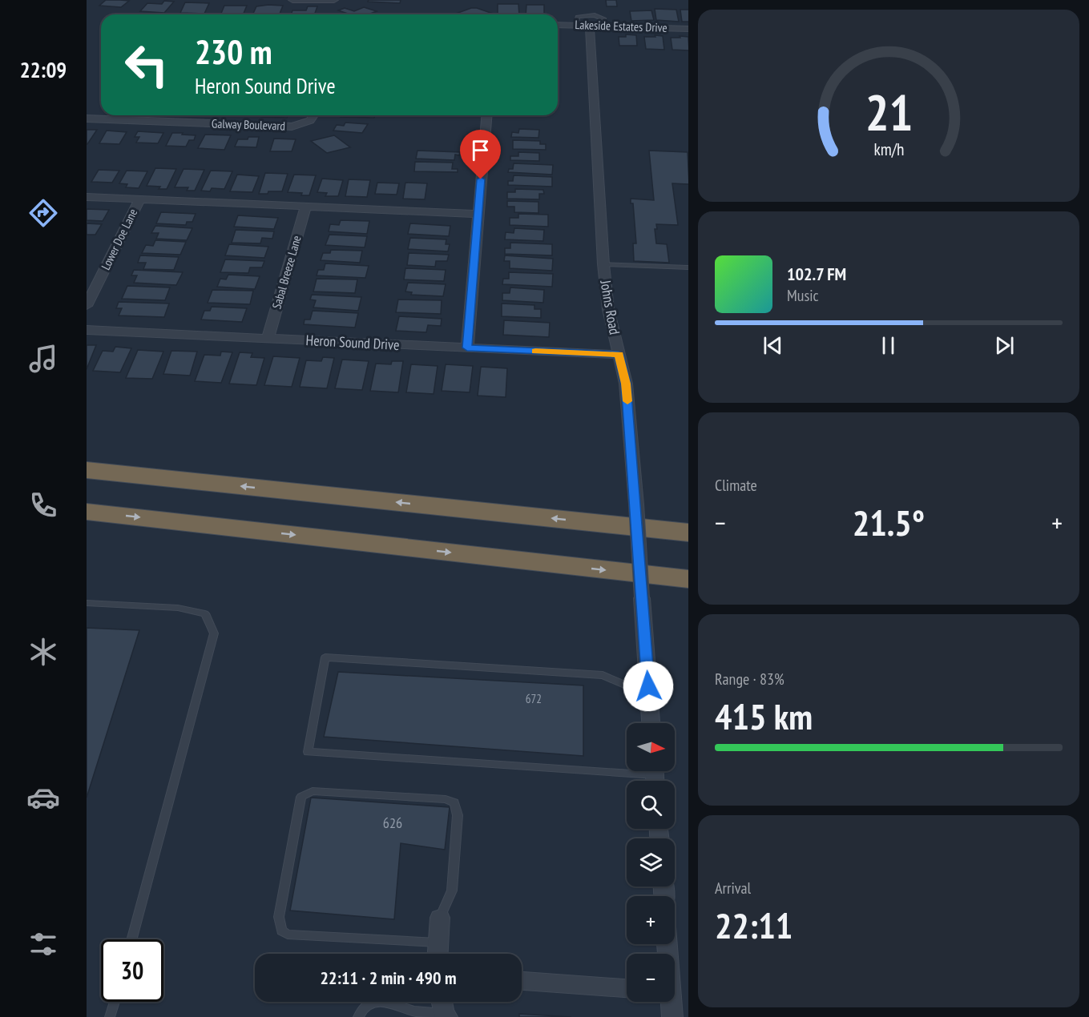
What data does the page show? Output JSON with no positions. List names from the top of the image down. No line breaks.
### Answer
{"streets":{"street":["Lakeside Estates Drive","Galway Boulevard","Lower Doe Lane","Sabal Breeze Lane","Johns Road","Heron Sound Drive"]},"crossings":[["Lakeside Estates Drive","Johns Road"],["Sabal Breeze Lane","Heron Sound Drive"],["Johns Road","Heron Sound Drive"]],"house_numbers":["672","626"],"north":"right","page":{"tabs":"22:09","turn":["230 m","Heron Sound Drive"],"song":["102.7 FM","Music"],"tile":["Climate",["Range · 83%","415 km"],["Arrival","22:11"]],"heat":["−","21.5°","+"],"map_buttons":["+","−"],"limit":"30","trip":"22:11 · 2 min · 490 m","gauge":["21","km/h"]}}
